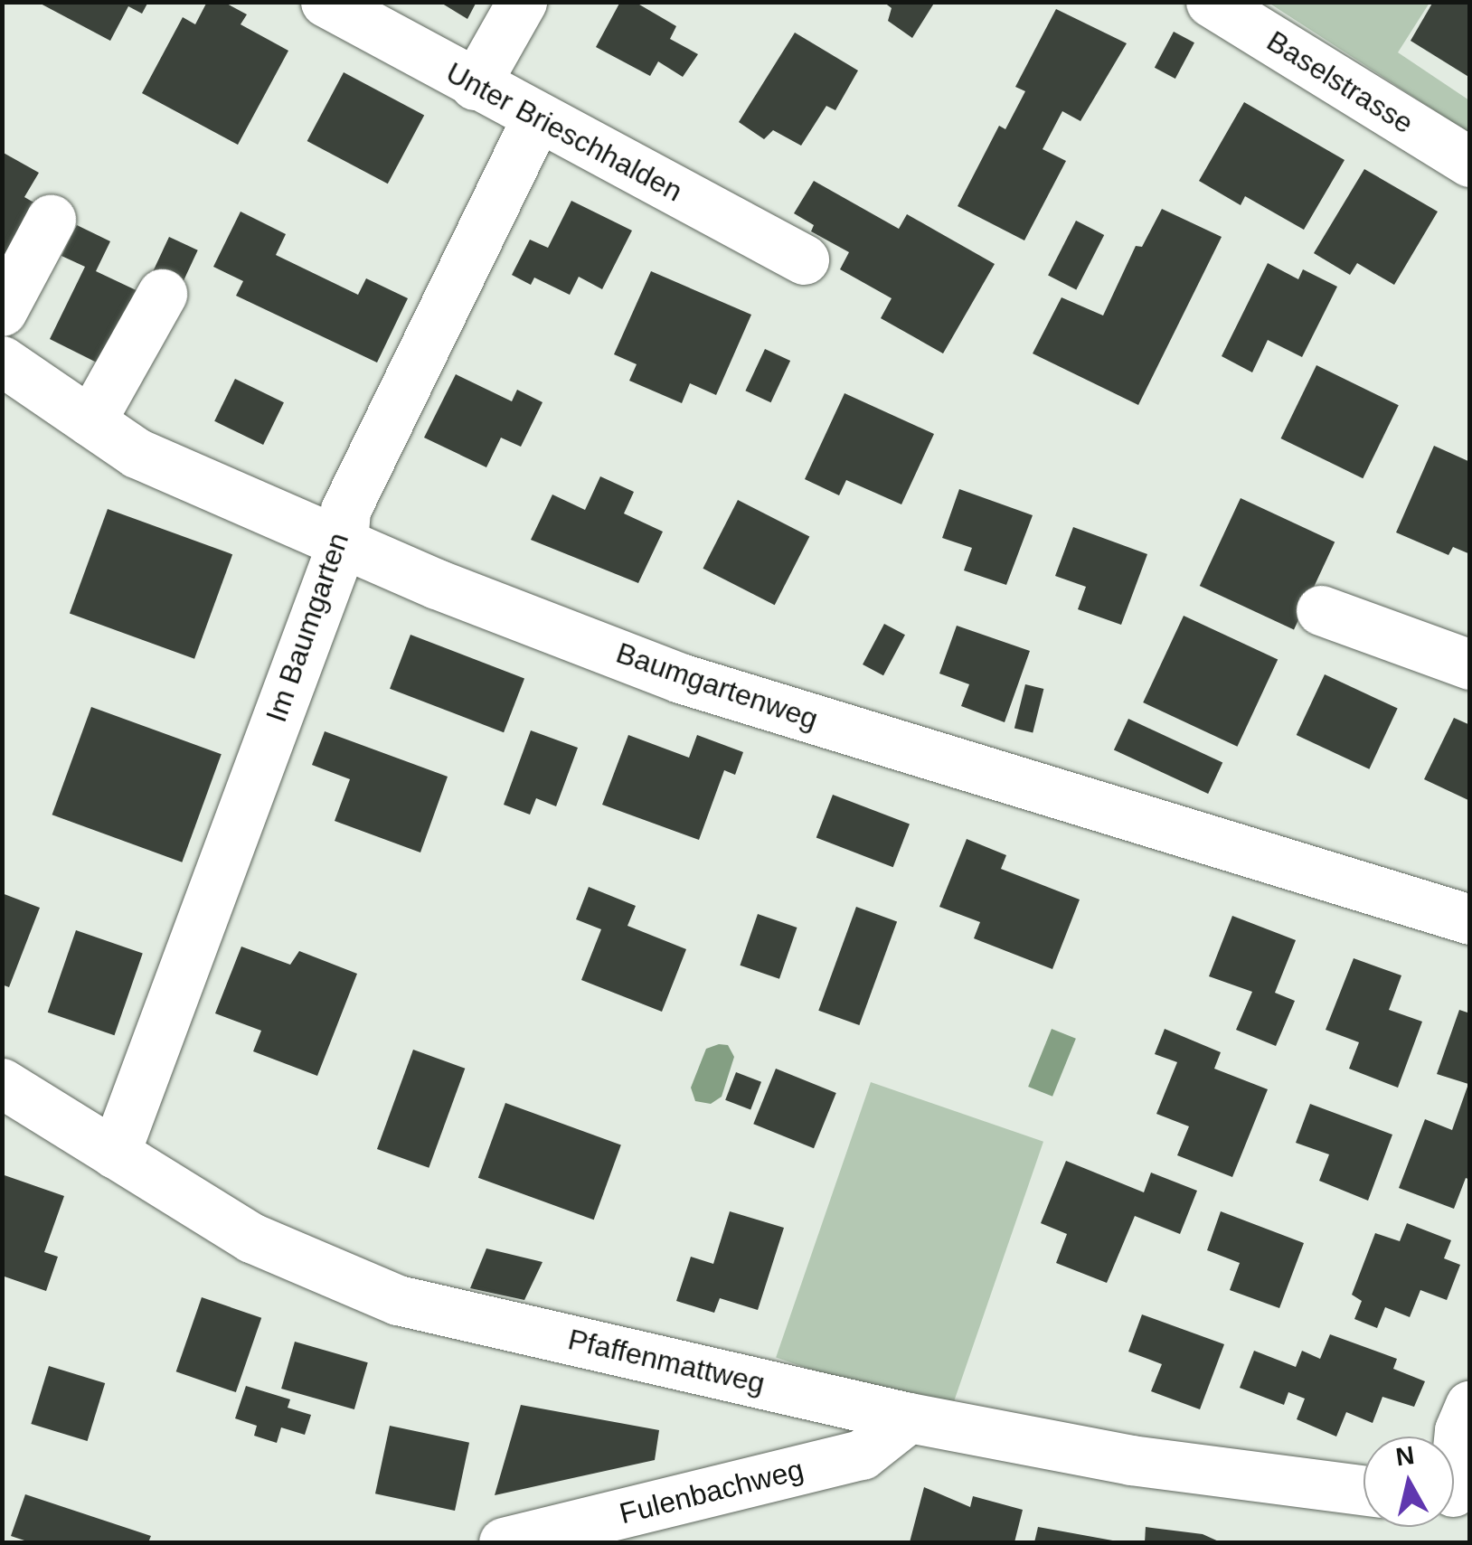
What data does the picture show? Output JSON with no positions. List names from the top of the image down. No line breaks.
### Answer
{"streets":{"street":["Baselstrasse","Unter Brieschhalden","Im Baumgarten","Baumgartenweg","Pfaffenmattweg","Fulenbachweg"]},"crossings":[["Unter Brieschhalden","Im Baumgarten"],["Im Baumgarten","Baumgartenweg"],["Im Baumgarten","Pfaffenmattweg"],["Pfaffenmattweg","Fulenbachweg"]],"north":"top"}
